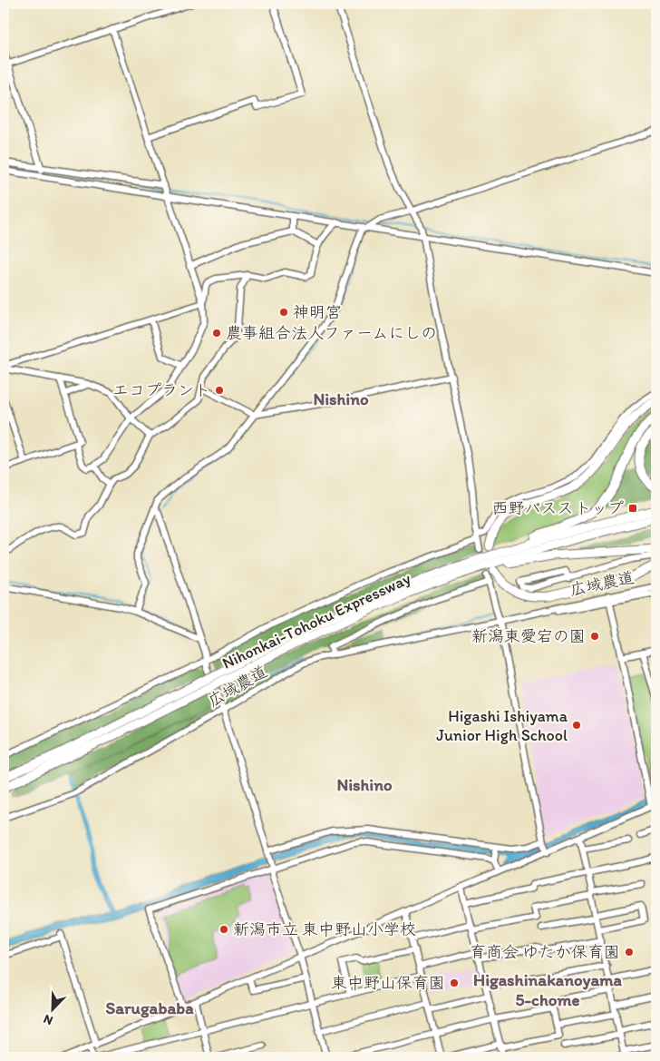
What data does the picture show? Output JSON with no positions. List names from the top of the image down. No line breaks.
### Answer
{"streets":{"highway":["Nihonkai-Tohoku Expressway"],"street":["広域農道"]},"districts":["Nishino","Nishino","Higashinakanoyama 5-chome","Sarugababa"],"places":{"other":["神明宮","農事組合法人ファームにしの","エコプラント","新潟東愛宕の園","Higashi Ishiyama Junior High School","新潟市立 東中野山小学校","育商会 ゆたか保育園","東中野山保育園"],"transit":["西野バスストップ"]},"north":"bottom left"}
